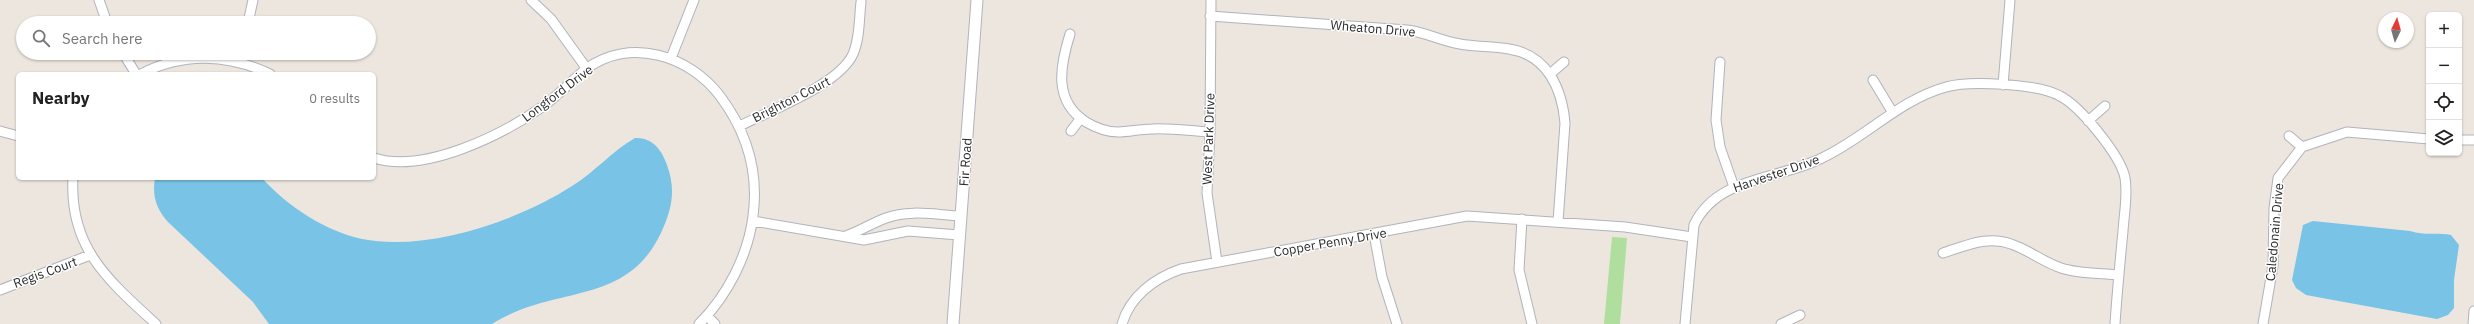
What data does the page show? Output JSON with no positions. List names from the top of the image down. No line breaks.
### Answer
{"streets":{"street":["Wheaton Drive","Longford Drive","Brighton Court","West Park Drive","Fir Road","Harvester Drive","Caledonain Drive","Copper Penny Drive","Regis Court"]},"crossings":[["Wheaton Drive","West Park Drive"],["Longford Drive","Brighton Court"],["West Park Drive","Copper Penny Drive"],["Harvester Drive","Copper Penny Drive"]],"north":"top","page":{"map_buttons":["+","−"],"search":"Search here","heading":["Nearby","0 results"]}}
